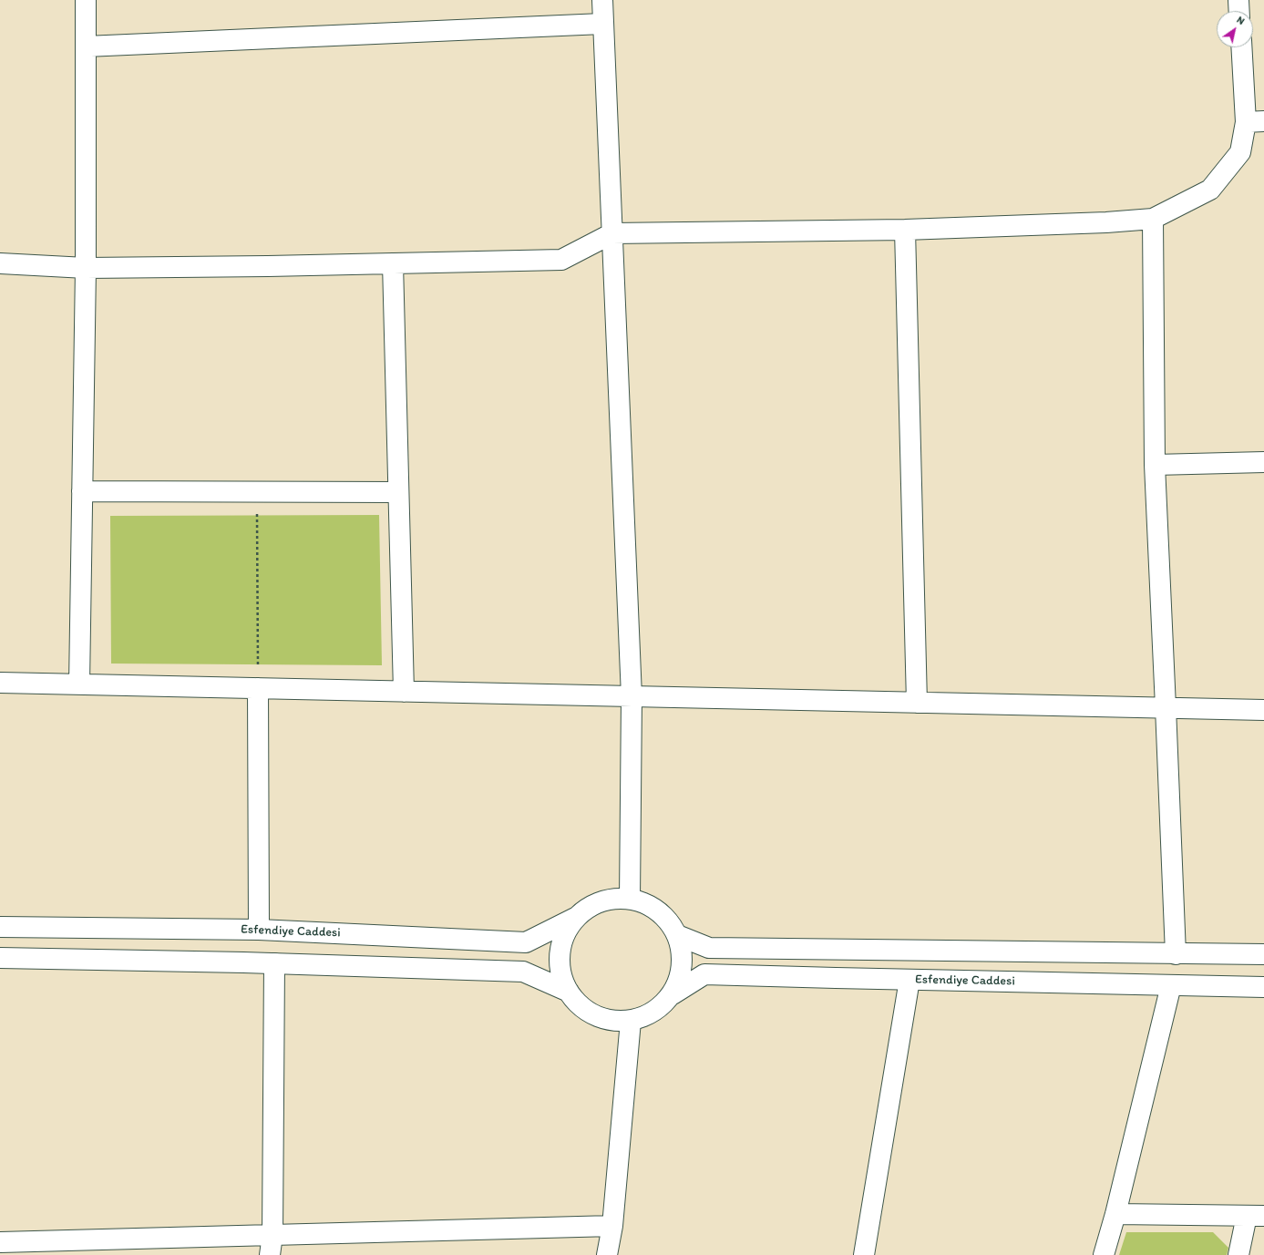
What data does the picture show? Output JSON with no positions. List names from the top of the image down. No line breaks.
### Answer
{"streets":{"street":["Esfendiye Caddesi"]},"north":"top right"}
